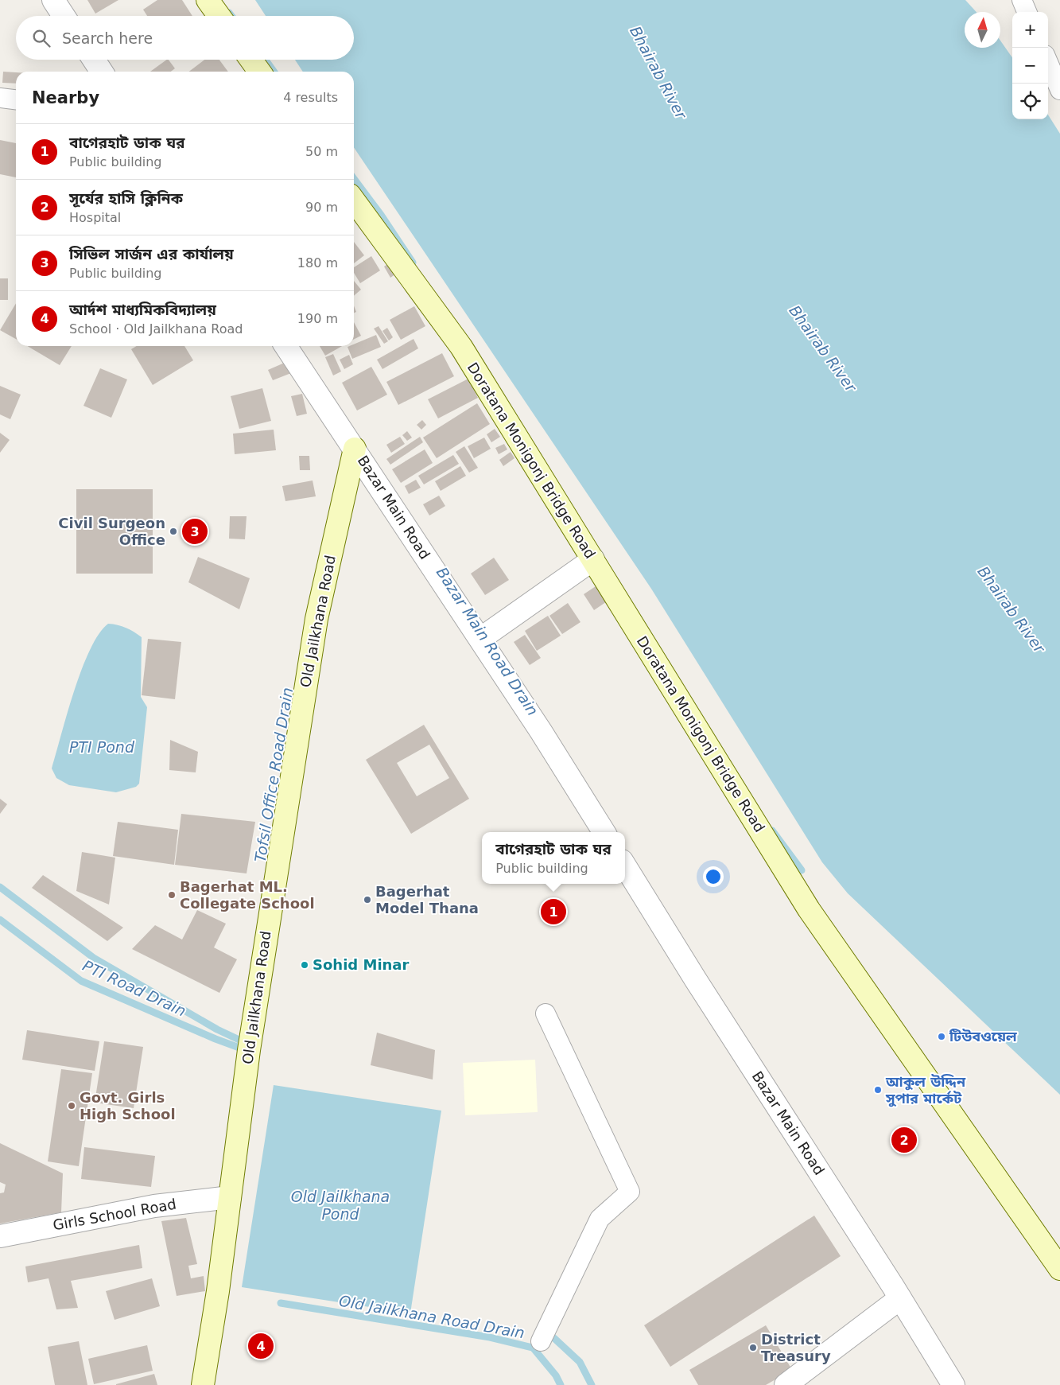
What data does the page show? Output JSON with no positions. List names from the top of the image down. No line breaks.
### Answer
{"streets":{"main road":["Doratana Monigonj Bridge Road","Old Jailkhana Road"],"street":["Bazar Main Road","Girls School Road"]},"crossings":[["Bazar Main Road","Old Jailkhana Road"],["Old Jailkhana Road","Girls School Road"]],"water":["Bhairab River","Bazar Main Road Drain","PTI Pond","Tofsil Office Road Drain","PTI Road Drain","Old Jailkhana Pond","Old Jailkhana Road Drain"],"places":["Civil Surgeon Office","Bagerhat ML. Collegate School","Bagerhat Model Thana","Sohid Minar","টিউবওয়েল","আকুল উদ্দিন সুপার মার্কেট","Govt. Girls High School","District Treasury"],"north":"top","page":{"map_buttons":["+","−"],"search":"Search here","heading":["Nearby","4 results"],"list":[{"mark":"1","name":"বাগেরহাট ডাক ঘর","note":"Public building","value":"50 m"},{"mark":"2","name":"সূর্যের হাসি ক্লিনিক","note":"Hospital","value":"90 m"},{"mark":"3","name":"সিভিল সার্জন এর কার্যালয়","note":"Public building","value":"180 m"},{"mark":"4","name":"আর্দশ মাধ্যমিকবিদ্যালয়","note":"School · Old Jailkhana Road","value":"190 m"}],"pins":["3","1","2","4"],"popup":["বাগেরহাট ডাক ঘর","Public building"]}}
